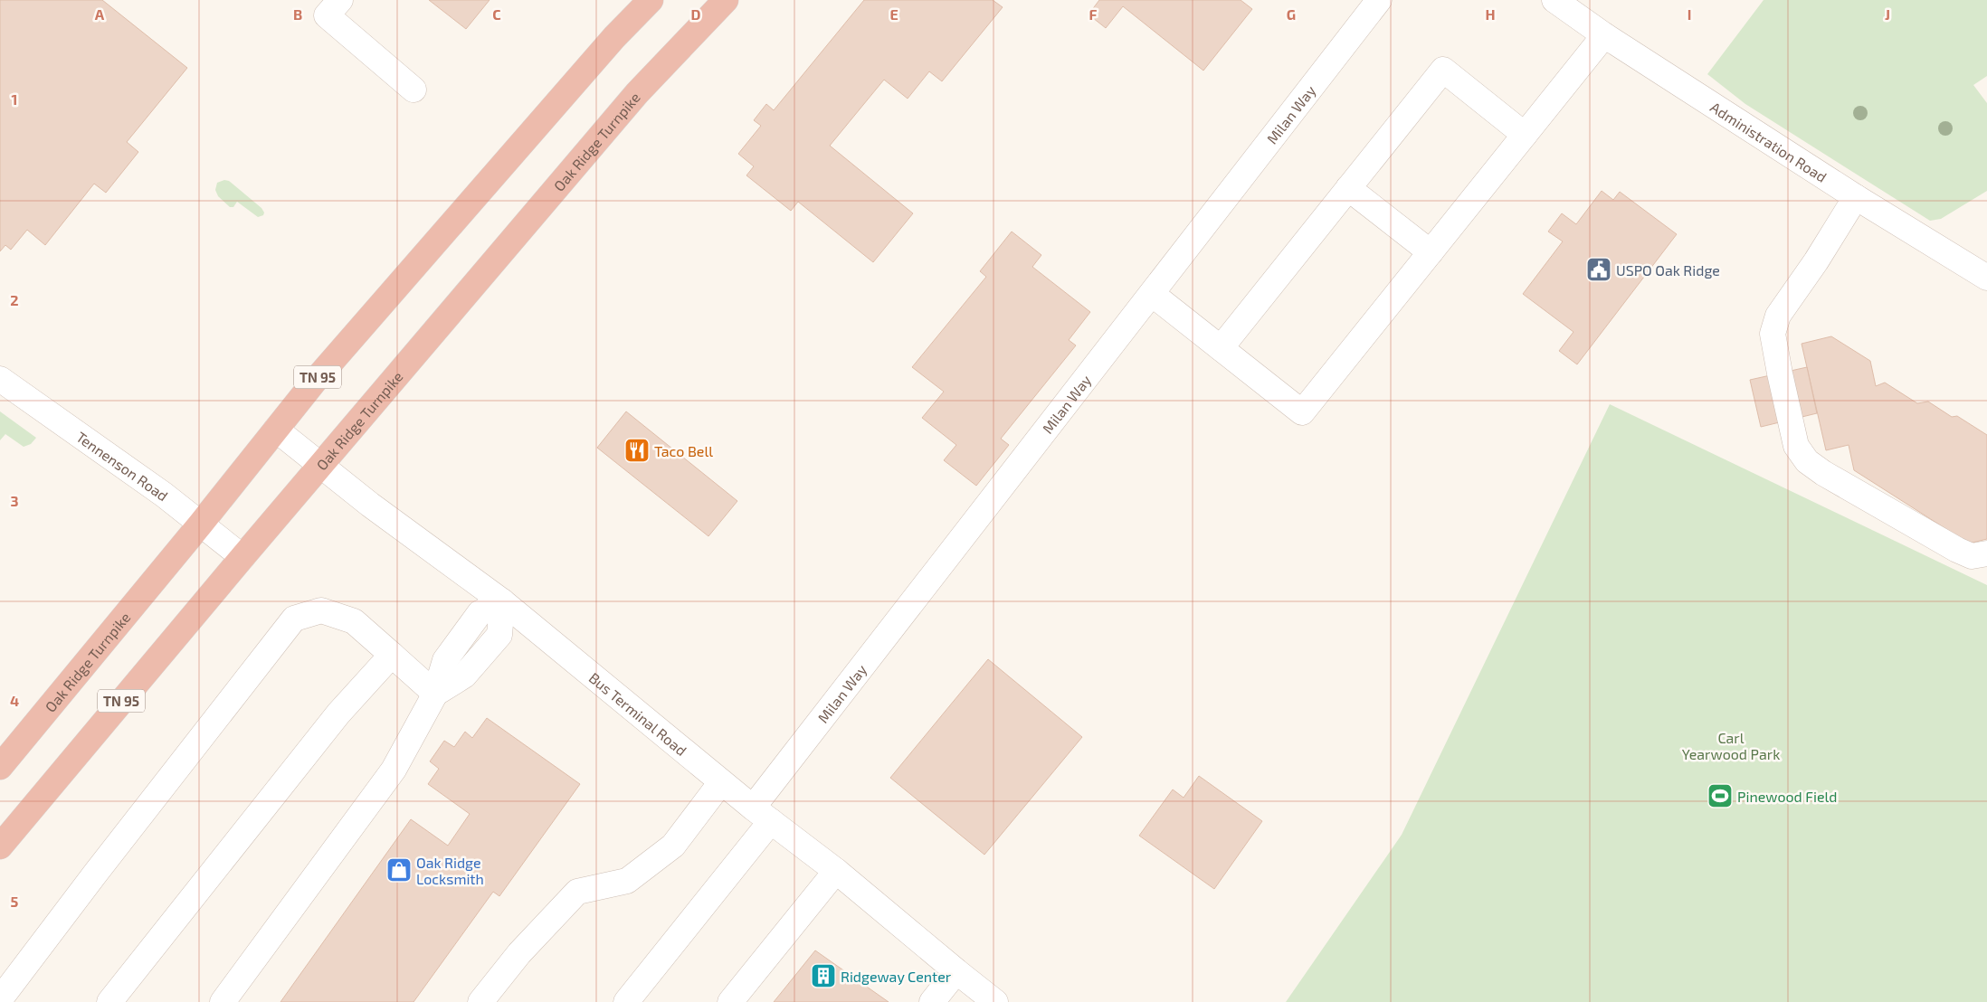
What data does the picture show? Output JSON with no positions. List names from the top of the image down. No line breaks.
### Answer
{"streets":{"highway":["Oak Ridge Turnpike","TN 95"],"street":["Milan Way","Administration Road","Tennenson Road","Bus Terminal Road"]},"crossings":[["Milan Way","Bus Terminal Road"],["Oak Ridge Turnpike","Tennenson Road"],["Oak Ridge Turnpike","Bus Terminal Road"]],"parks":["Carl Yearwood Park"],"places":{"public building":["USPO Oak Ridge"],"restaurant":["Taco Bell"],"sports":["Pinewood Field"],"shop":["Oak Ridge Locksmith"],"building":["Ridgeway Center"]},"grid":{"columns":["A","B","C","D","E","F","G","H","I","J"],"rows":["1","2","3","4","5"]}}
